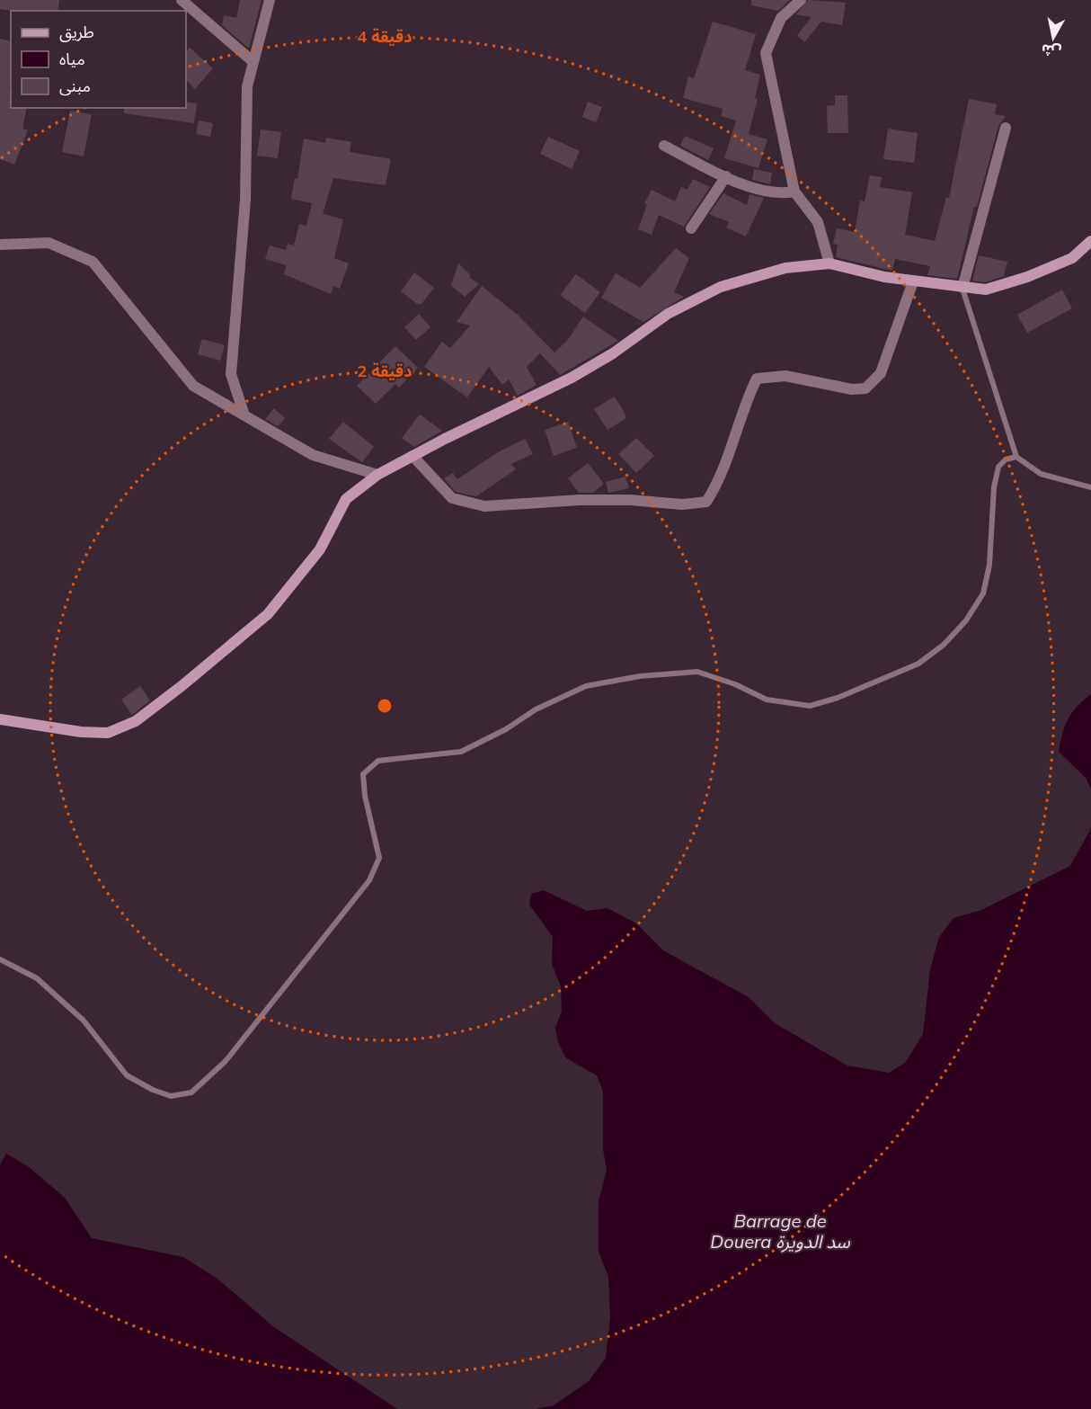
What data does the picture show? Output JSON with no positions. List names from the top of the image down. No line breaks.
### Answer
{"water":["Barrage de Douera سد الدويرة"],"legend":["طريق","مياه","مبنى"],"north":"bottom","rings":["4 دقيقة","2 دقيقة"]}
